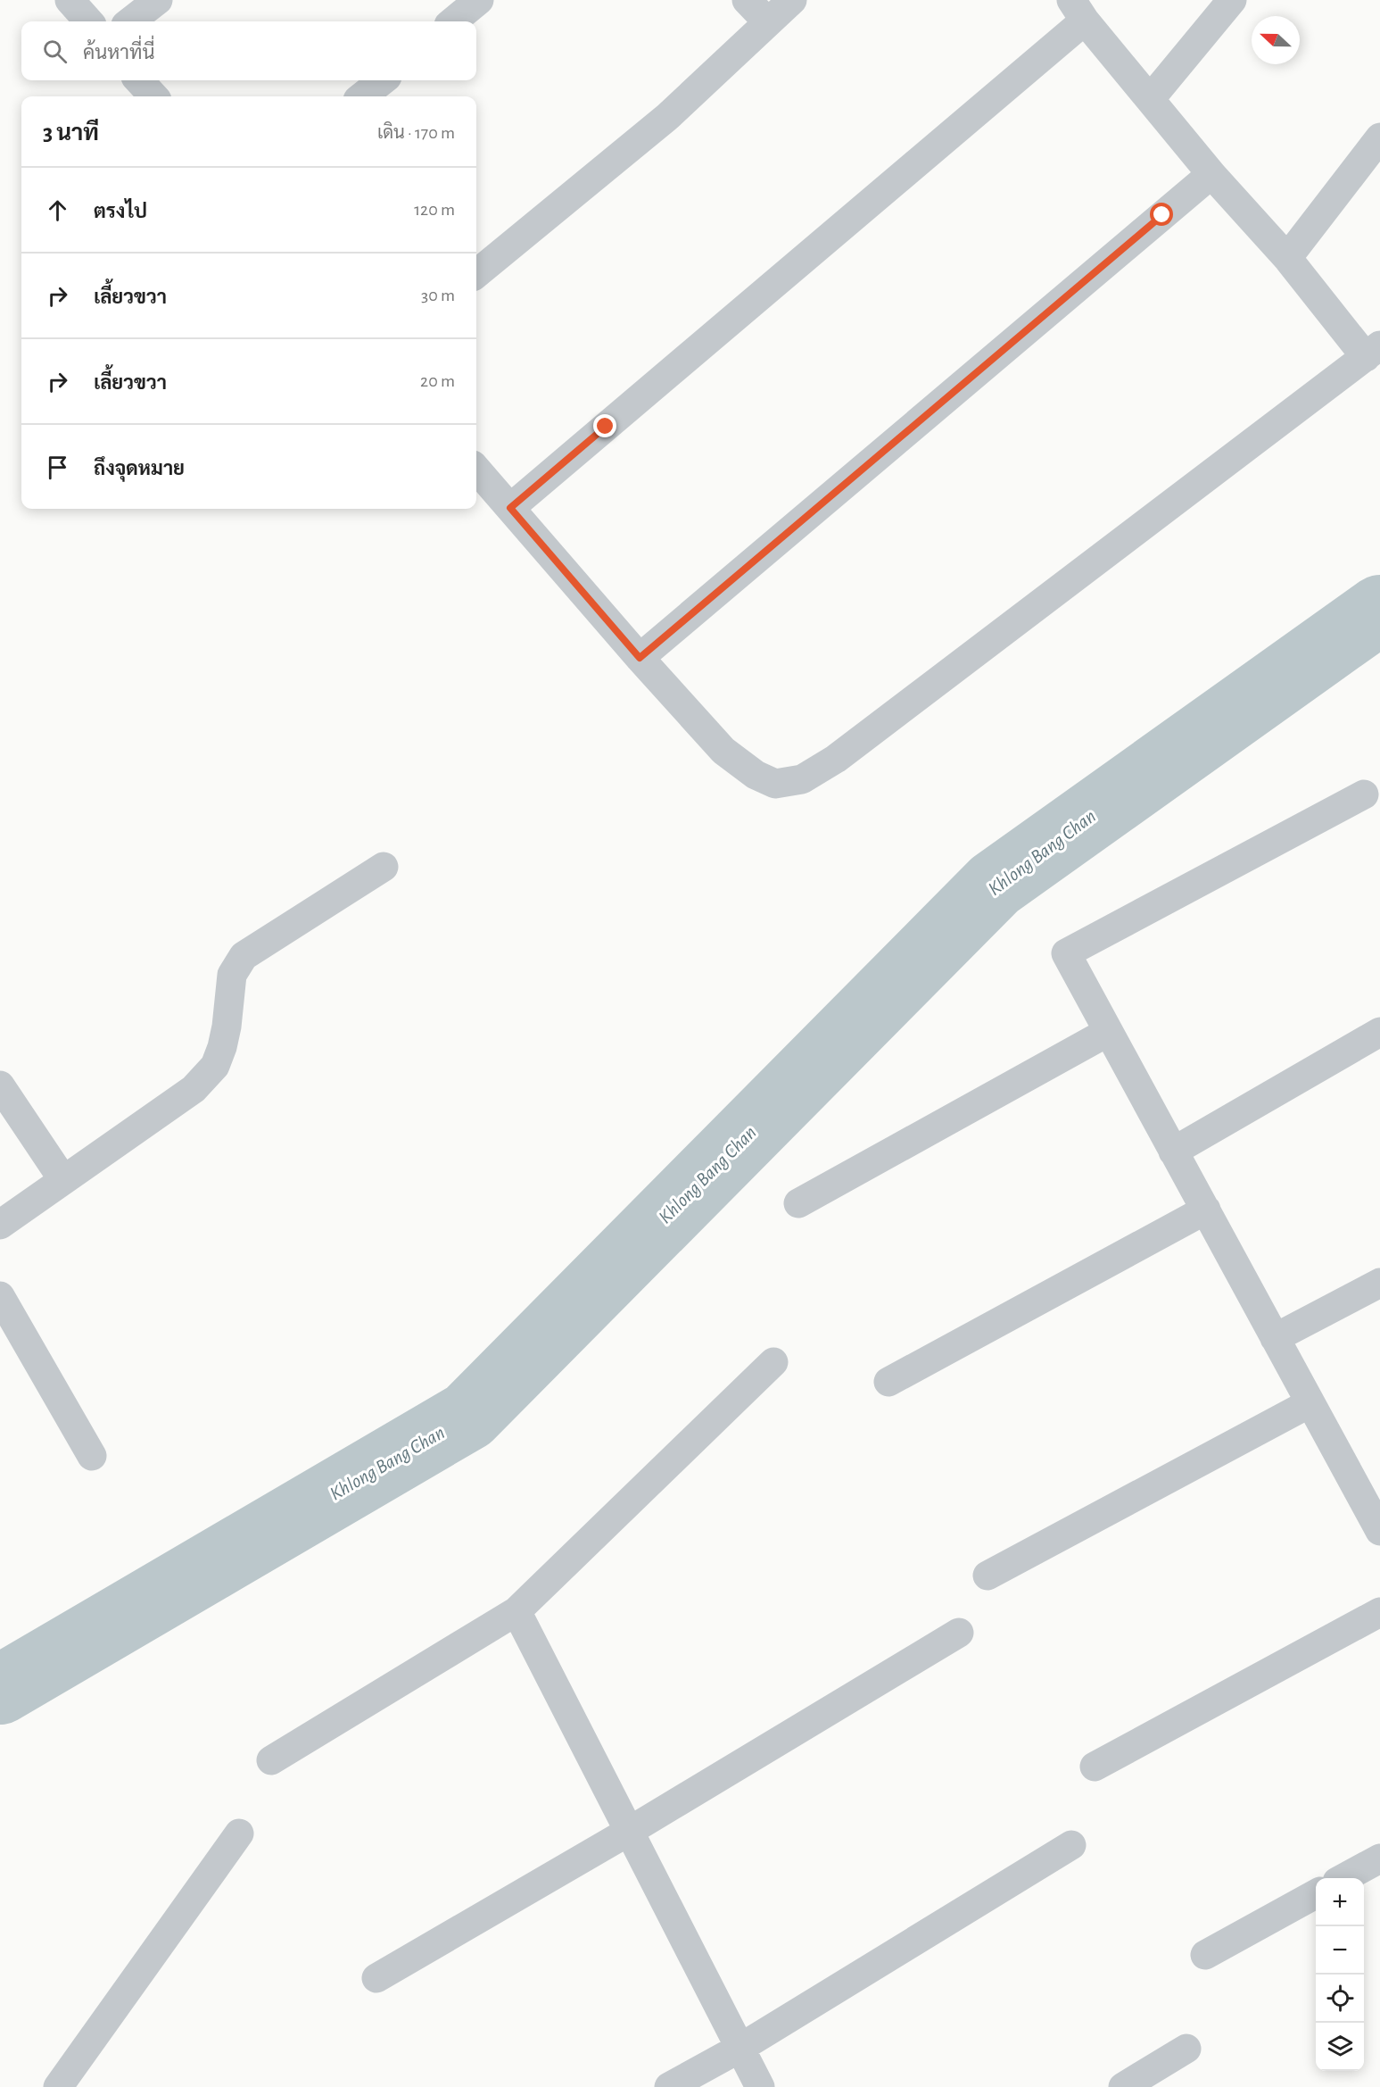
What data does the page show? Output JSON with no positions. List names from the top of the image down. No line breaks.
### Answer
{"water":["Khlong Bang Chan"],"north":"left","page":{"search":"ค้นหาที่นี่","heading":["3 นาที","เดิน · 170 m"],"list":[["ตรงไป","120 m"],["เลี้ยวขวา","30 m"],["เลี้ยวขวา","20 m"],"ถึงจุดหมาย"],"map_buttons":["+","−"]}}
